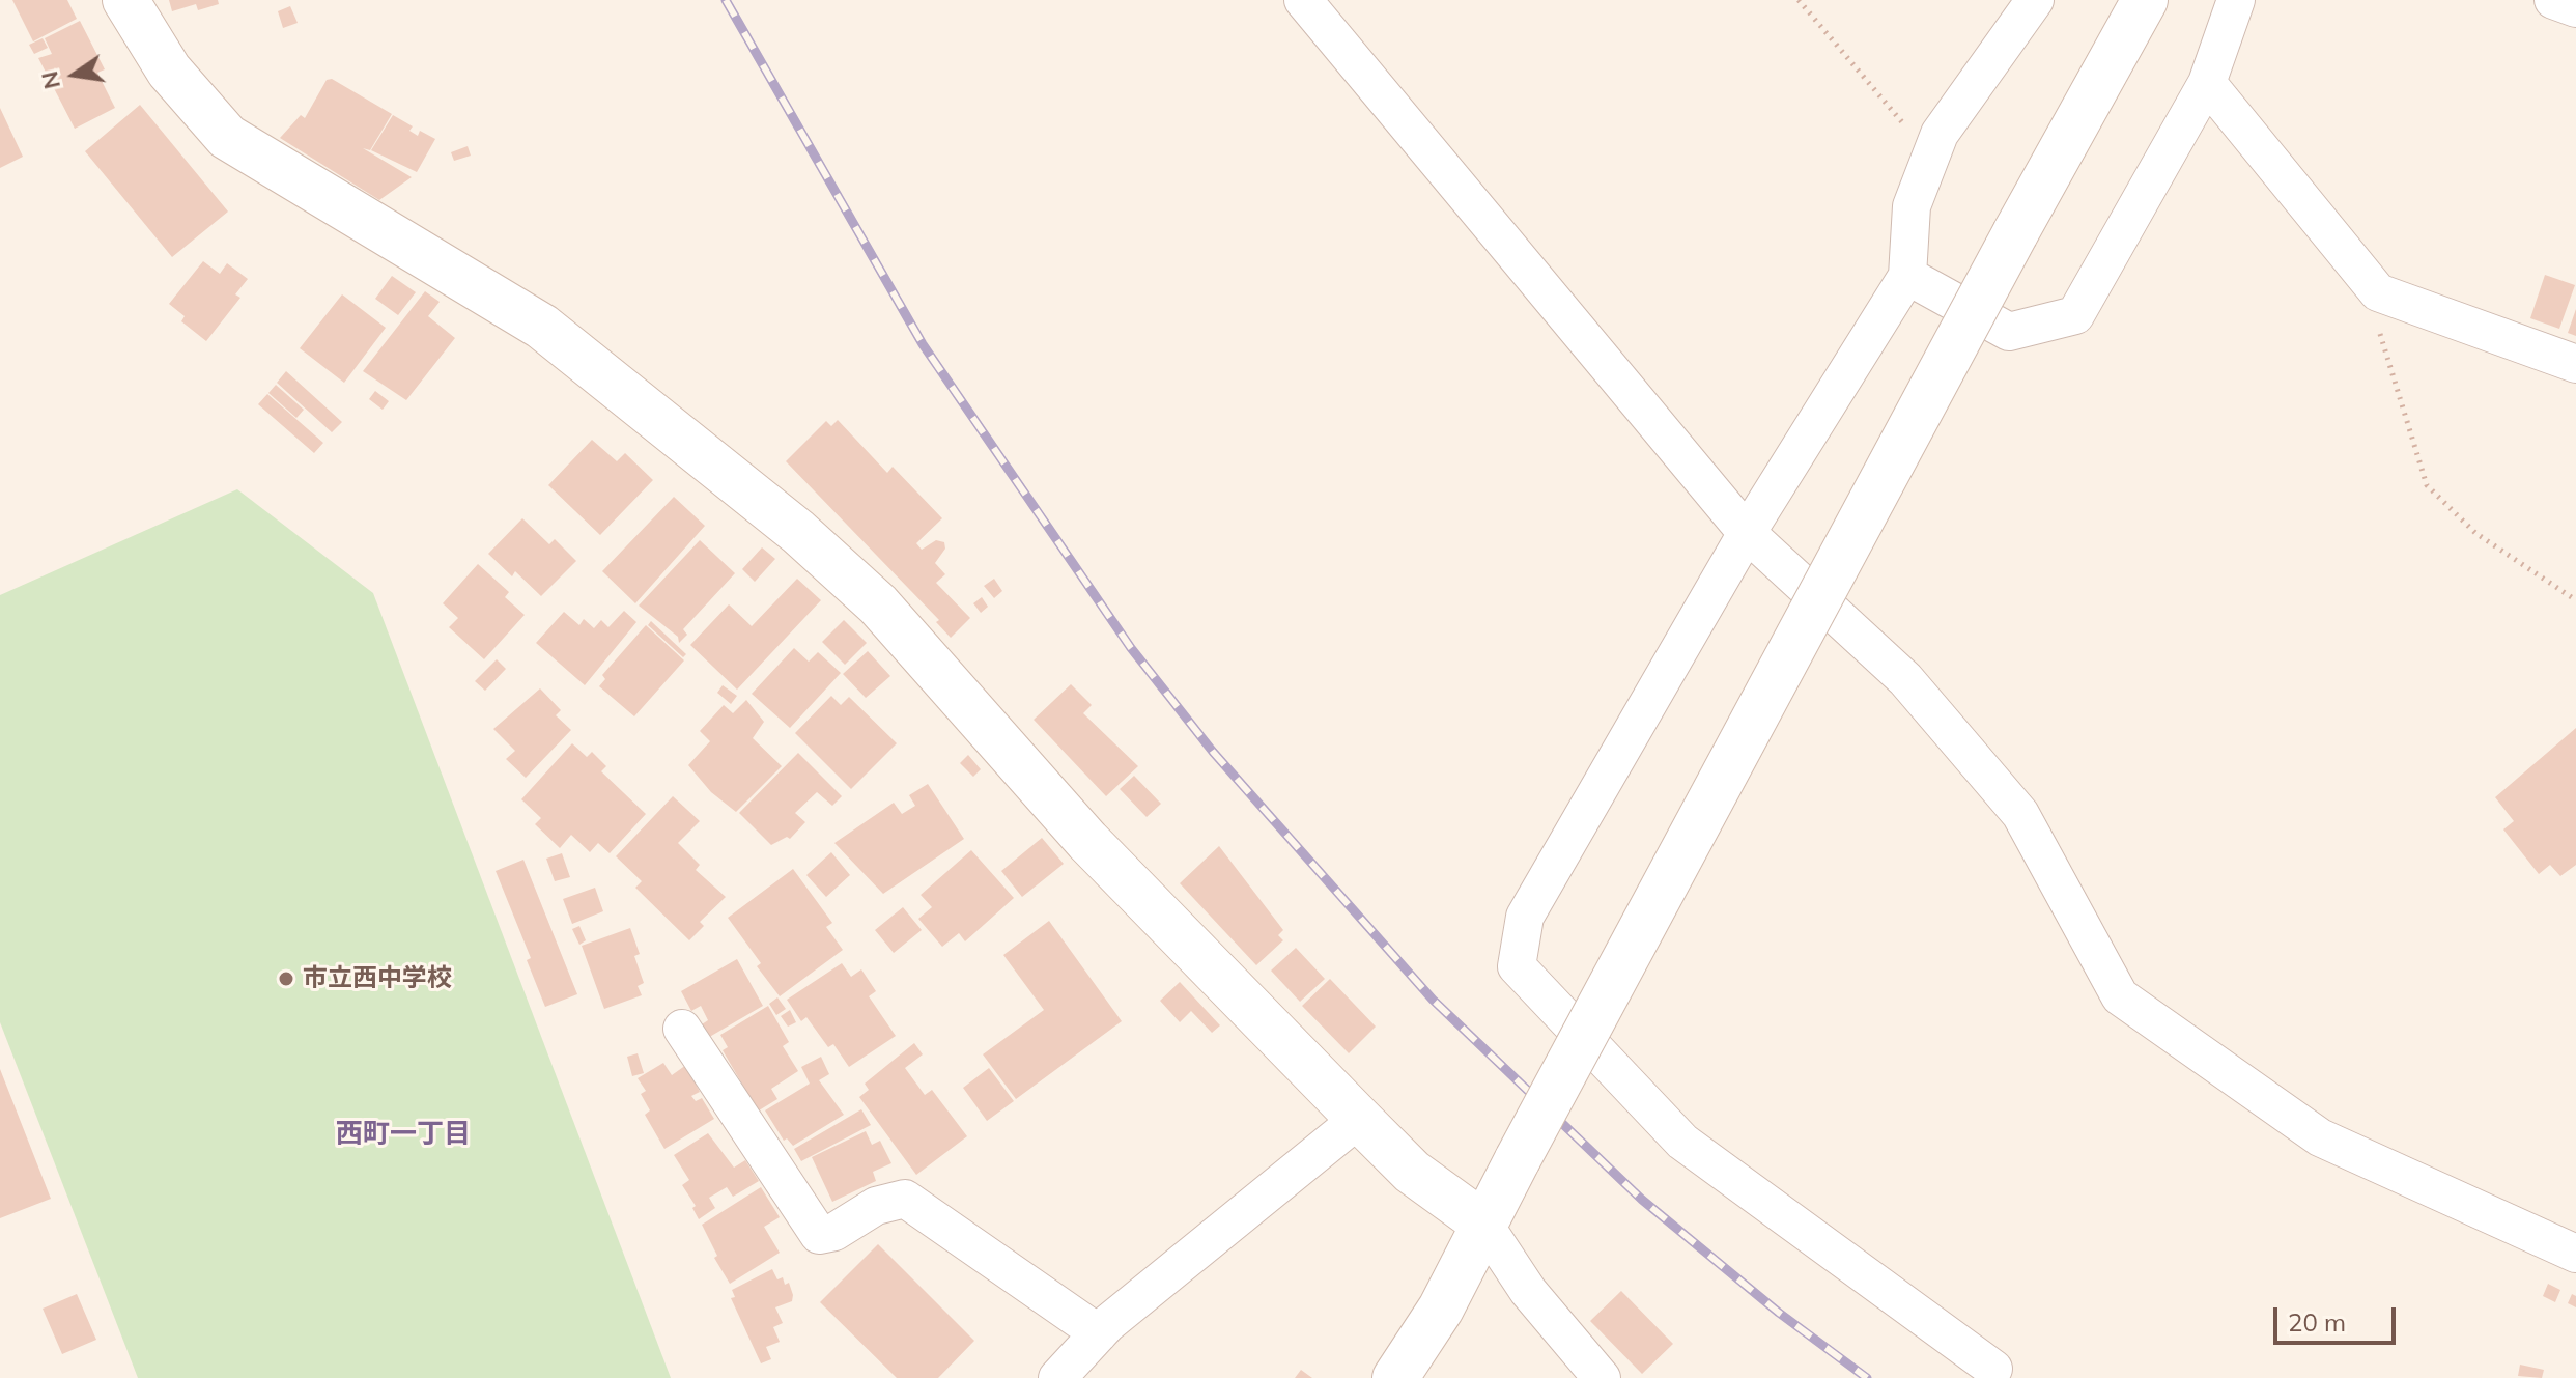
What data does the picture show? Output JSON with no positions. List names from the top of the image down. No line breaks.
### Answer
{"districts":["西町一丁目"],"places":["市立西中学校"],"scale_bar":"20 m","north":"left"}
